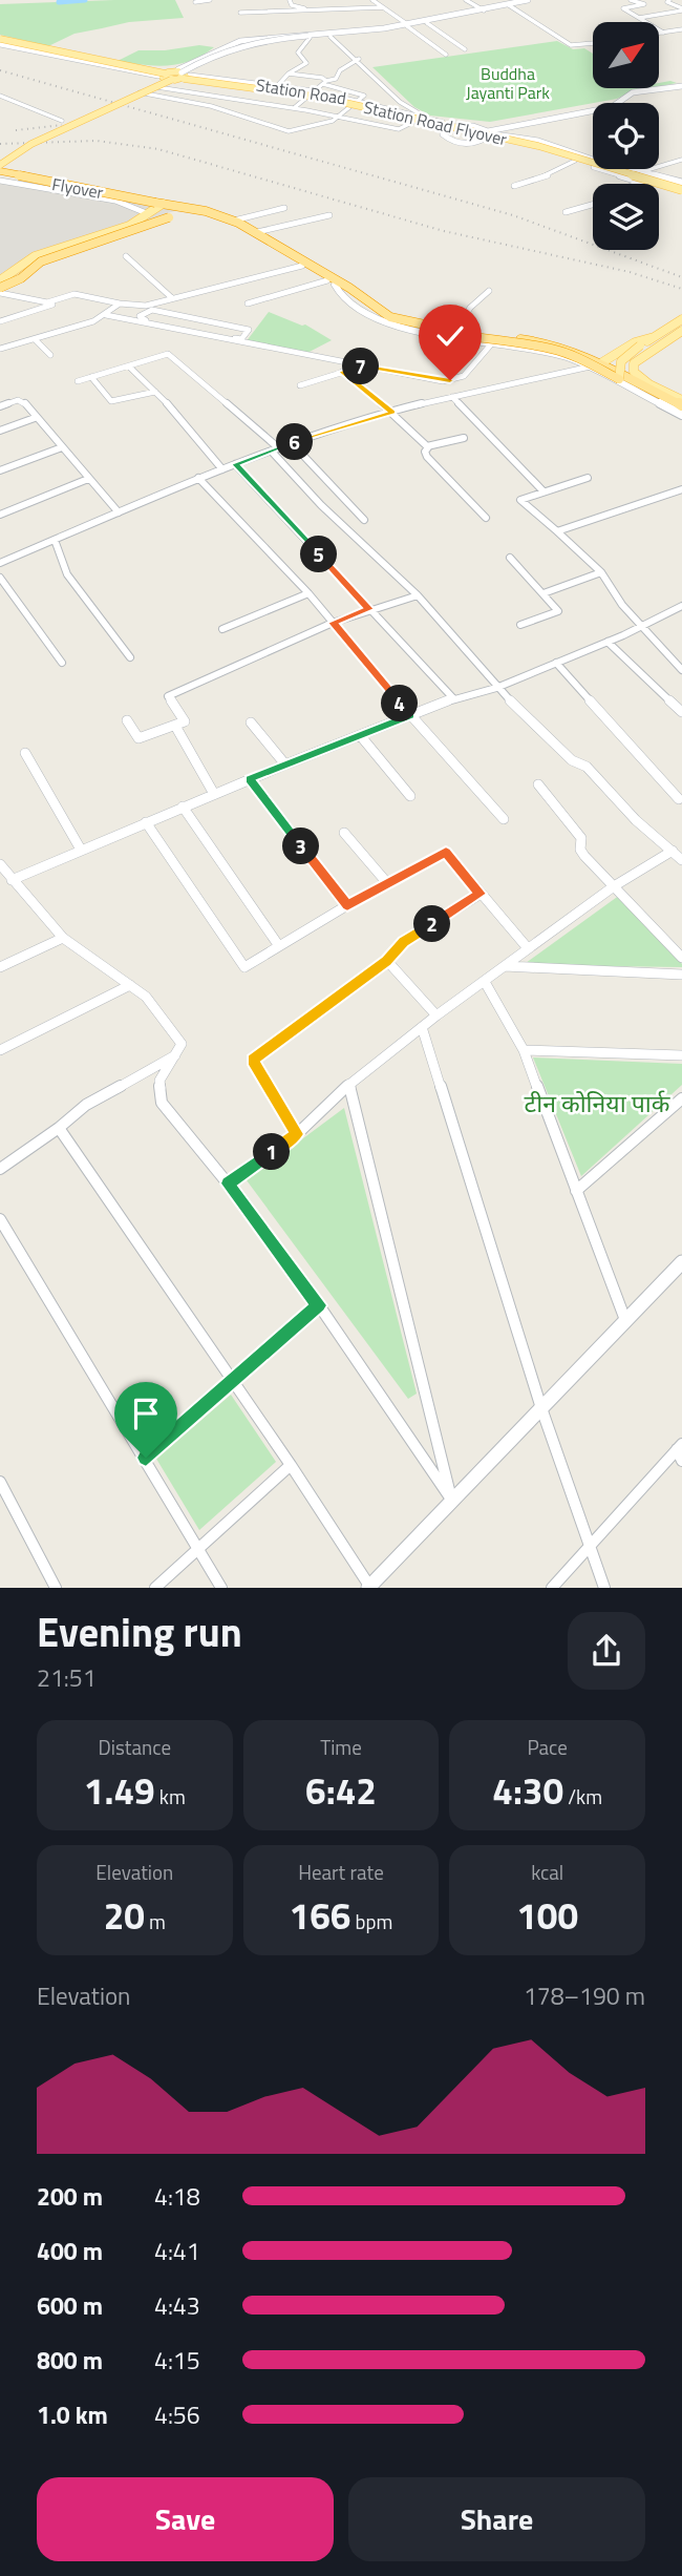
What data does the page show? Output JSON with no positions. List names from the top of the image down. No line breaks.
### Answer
{"streets":{"highway":["Flyover"],"main road":["Station Road","Station Road Flyover"]},"crossings":[["Station Road","Station Road Flyover"]],"parks":["Buddha Jayanti Park","टीन कोनिया पार्क"],"north":"top right","page":{"pins":["7","6","5","4","3","2","1"],"heading":["Evening run","21:51"],"stats":[["Distance","1.49 km"],["Time","6:42"],["Pace","4:30 /km"],["Elevation","20 m"],["Heart rate","166 bpm"],["kcal","100"]],"chart":["Elevation","178–190 m"],"list":[{"name":"200 m","note":"4:18"},{"name":"400 m","note":"4:41"},{"name":"600 m","note":"4:43"},{"name":"800 m","note":"4:15"},{"name":"1.0 km","note":"4:56"}],"buttons":["Save","Share"]}}
